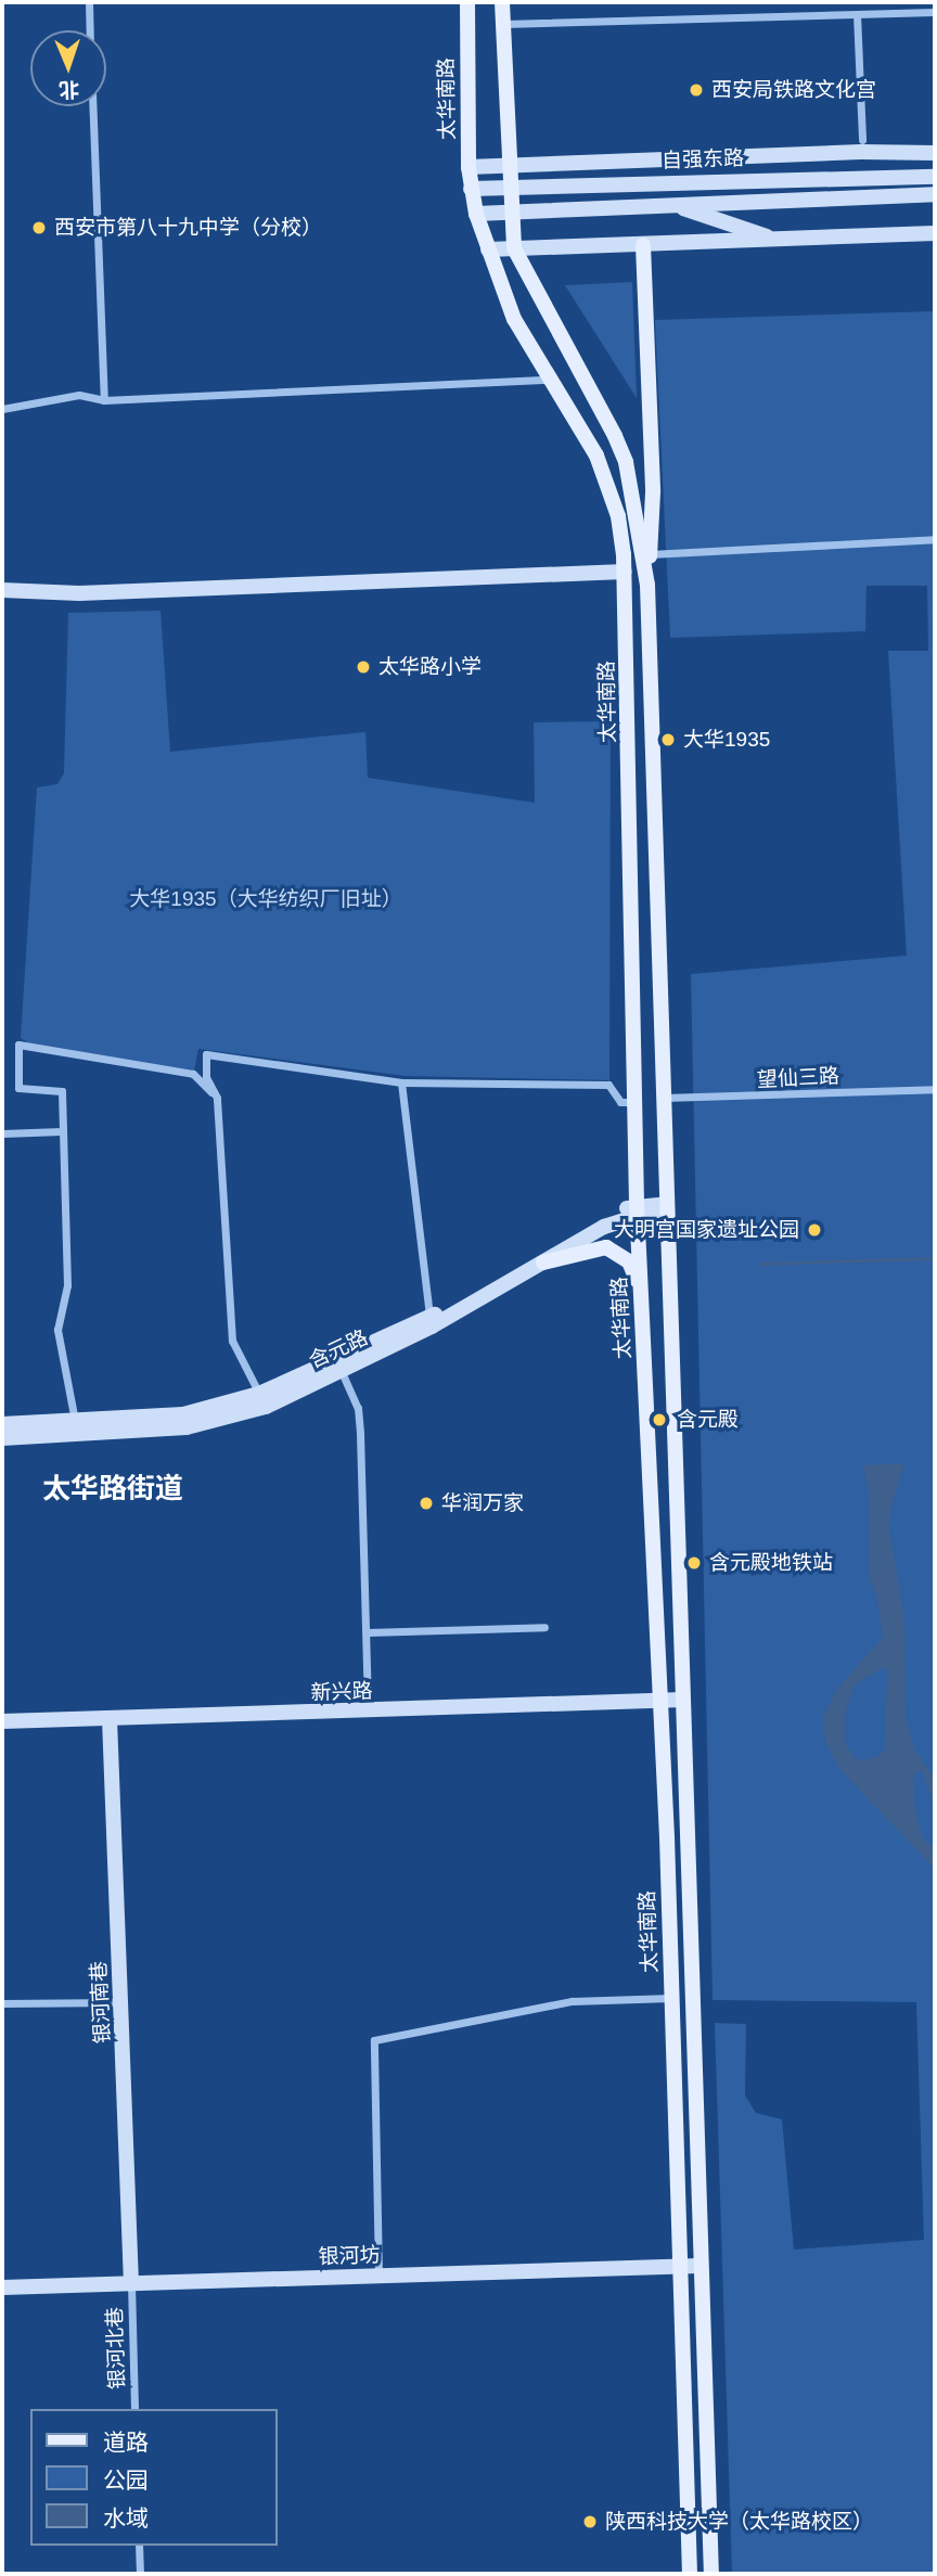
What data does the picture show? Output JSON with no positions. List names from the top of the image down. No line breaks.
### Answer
{"streets":{"main road":["太华南路"],"street":["自强东路","望仙三路","含元路","新兴路","银河南巷","银河坊","银河北巷"]},"crossings":[["太华南路","自强东路"],["太华南路","望仙三路"],["太华南路","含元路"],["太华南路","新兴路"],["太华南路","银河坊"],["新兴路","银河南巷"],["银河南巷","银河坊"],["银河南巷","银河北巷"],["银河坊","银河北巷"]],"districts":["太华路街道"],"parks":["大华1935（大华纺织厂旧址）"],"places":["西安局铁路文化宫","西安市第八十九中学（分校）","太华路小学","大华1935","大明宫国家遗址公园","含元殿","华润万家","含元殿地铁站","陕西科技大学（太华路校区）"],"legend":["道路","公园","水域"],"north":"bottom"}
